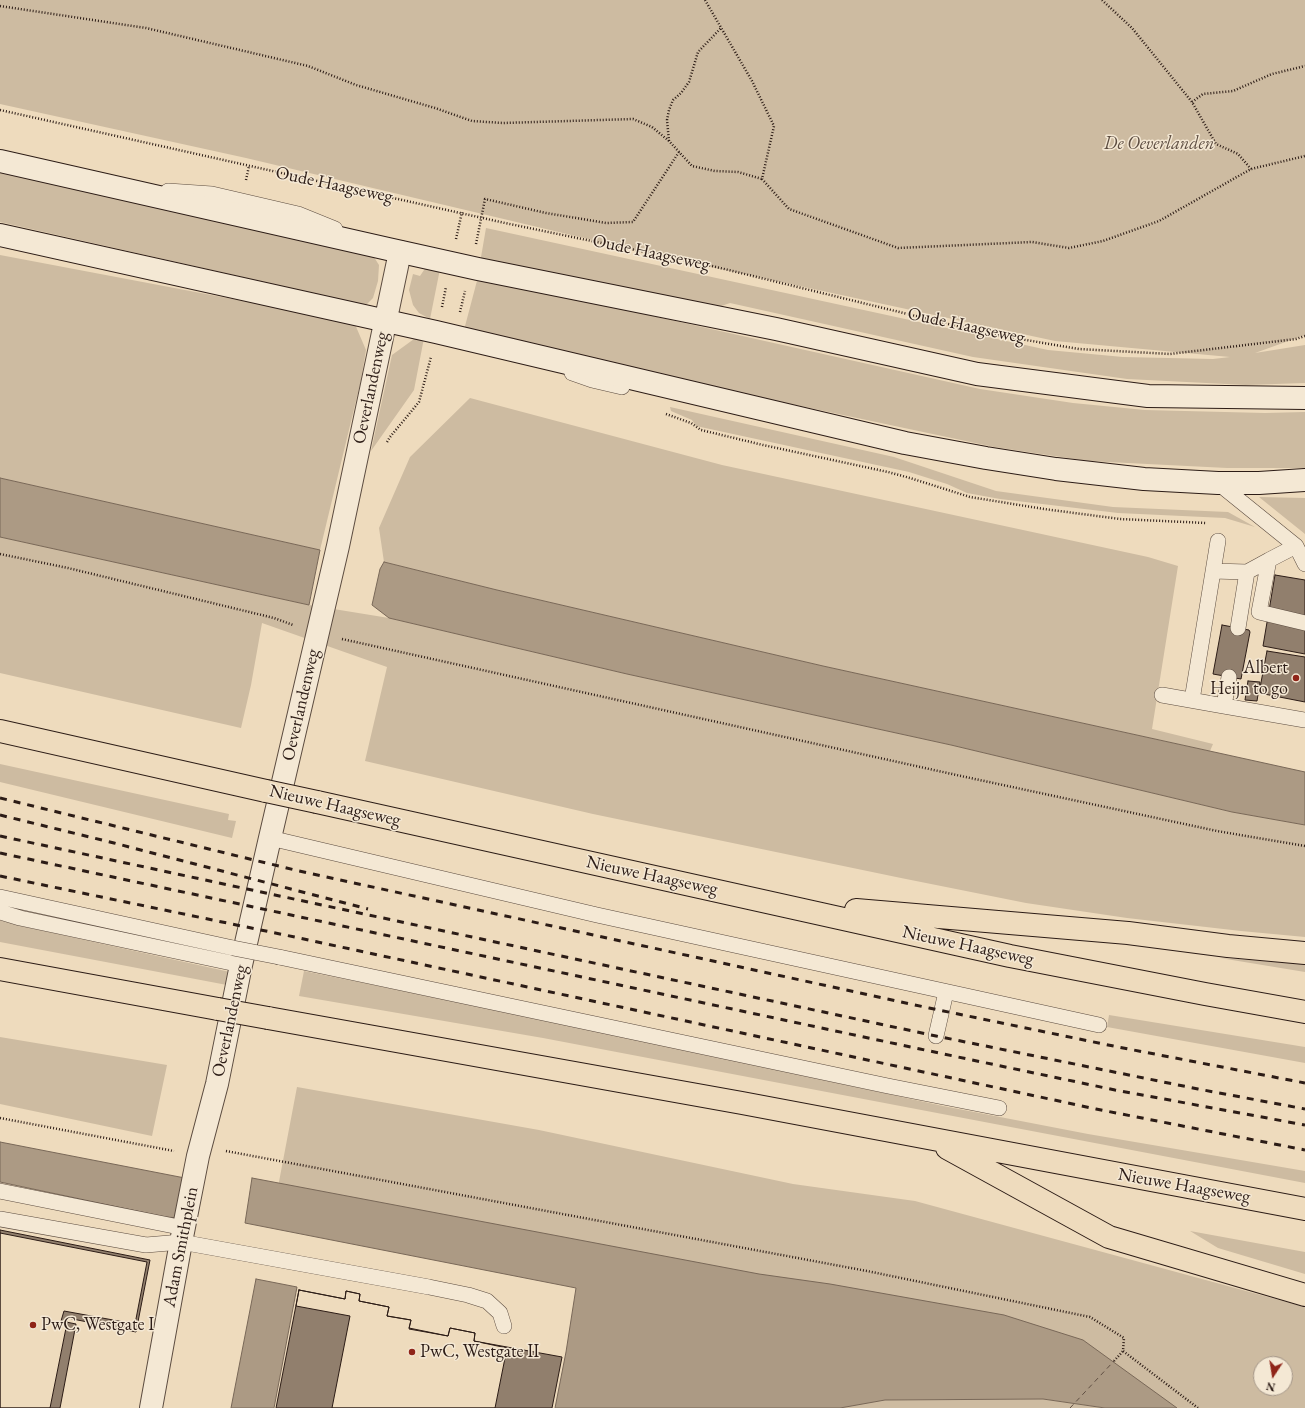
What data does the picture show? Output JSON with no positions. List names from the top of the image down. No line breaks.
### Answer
{"streets":{"highway":["Nieuwe Haagseweg"],"main road":["Oeverlandenweg","Adam Smithplein"],"path":["Oude Haagseweg"]},"crossings":[["Oude Haagseweg","Oeverlandenweg"],["Oeverlandenweg","Adam Smithplein"]],"parks":["De Oeverlanden"],"places":["Albert Heijn to go","PwC, Westgate I","PwC, Westgate II"],"north":"bottom"}
